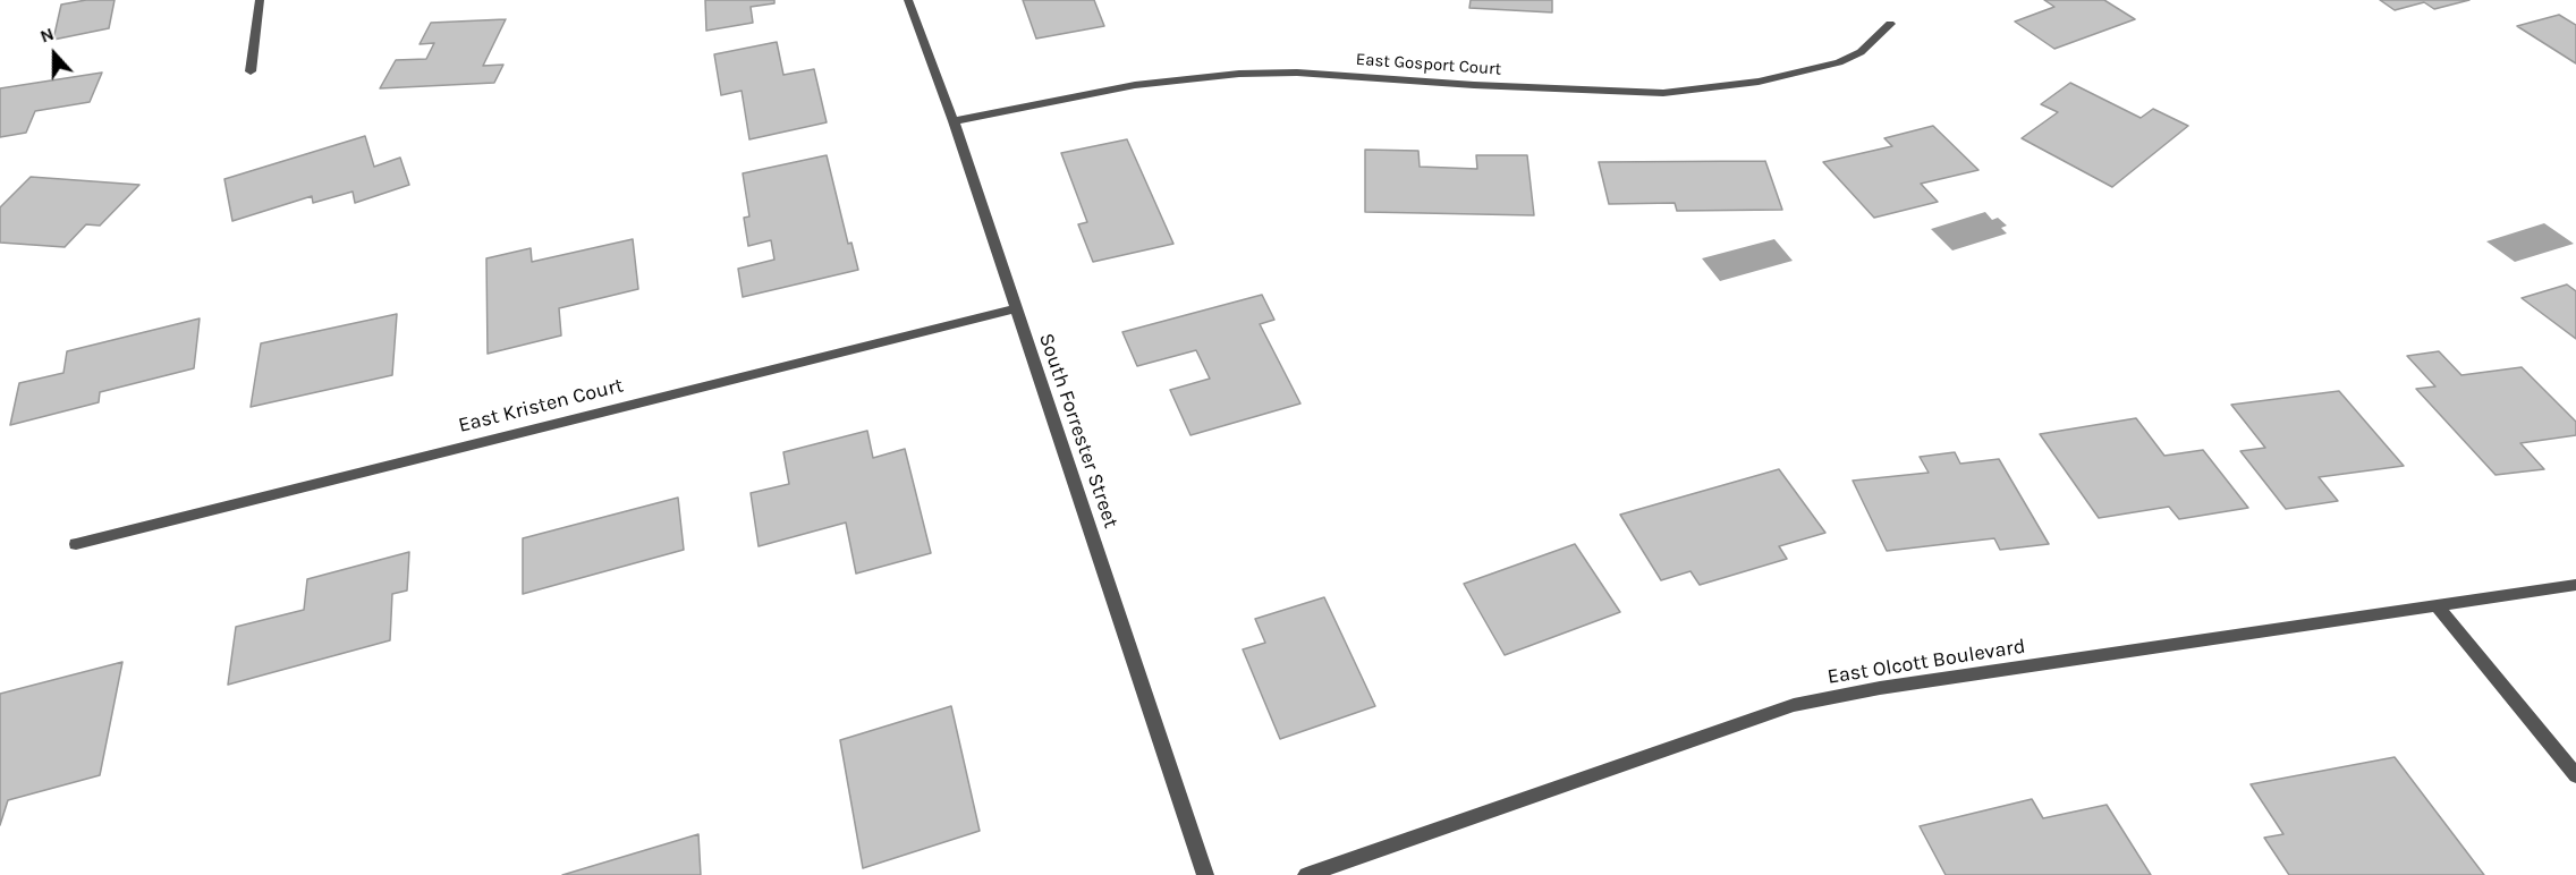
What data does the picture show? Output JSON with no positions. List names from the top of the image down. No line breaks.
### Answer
{"streets":{"street":["East Gosport Court","East Kristen Court","South Forrester Street","East Olcott Boulevard"]},"crossings":[["East Gosport Court","South Forrester Street"],["East Kristen Court","South Forrester Street"]],"north":"top"}
